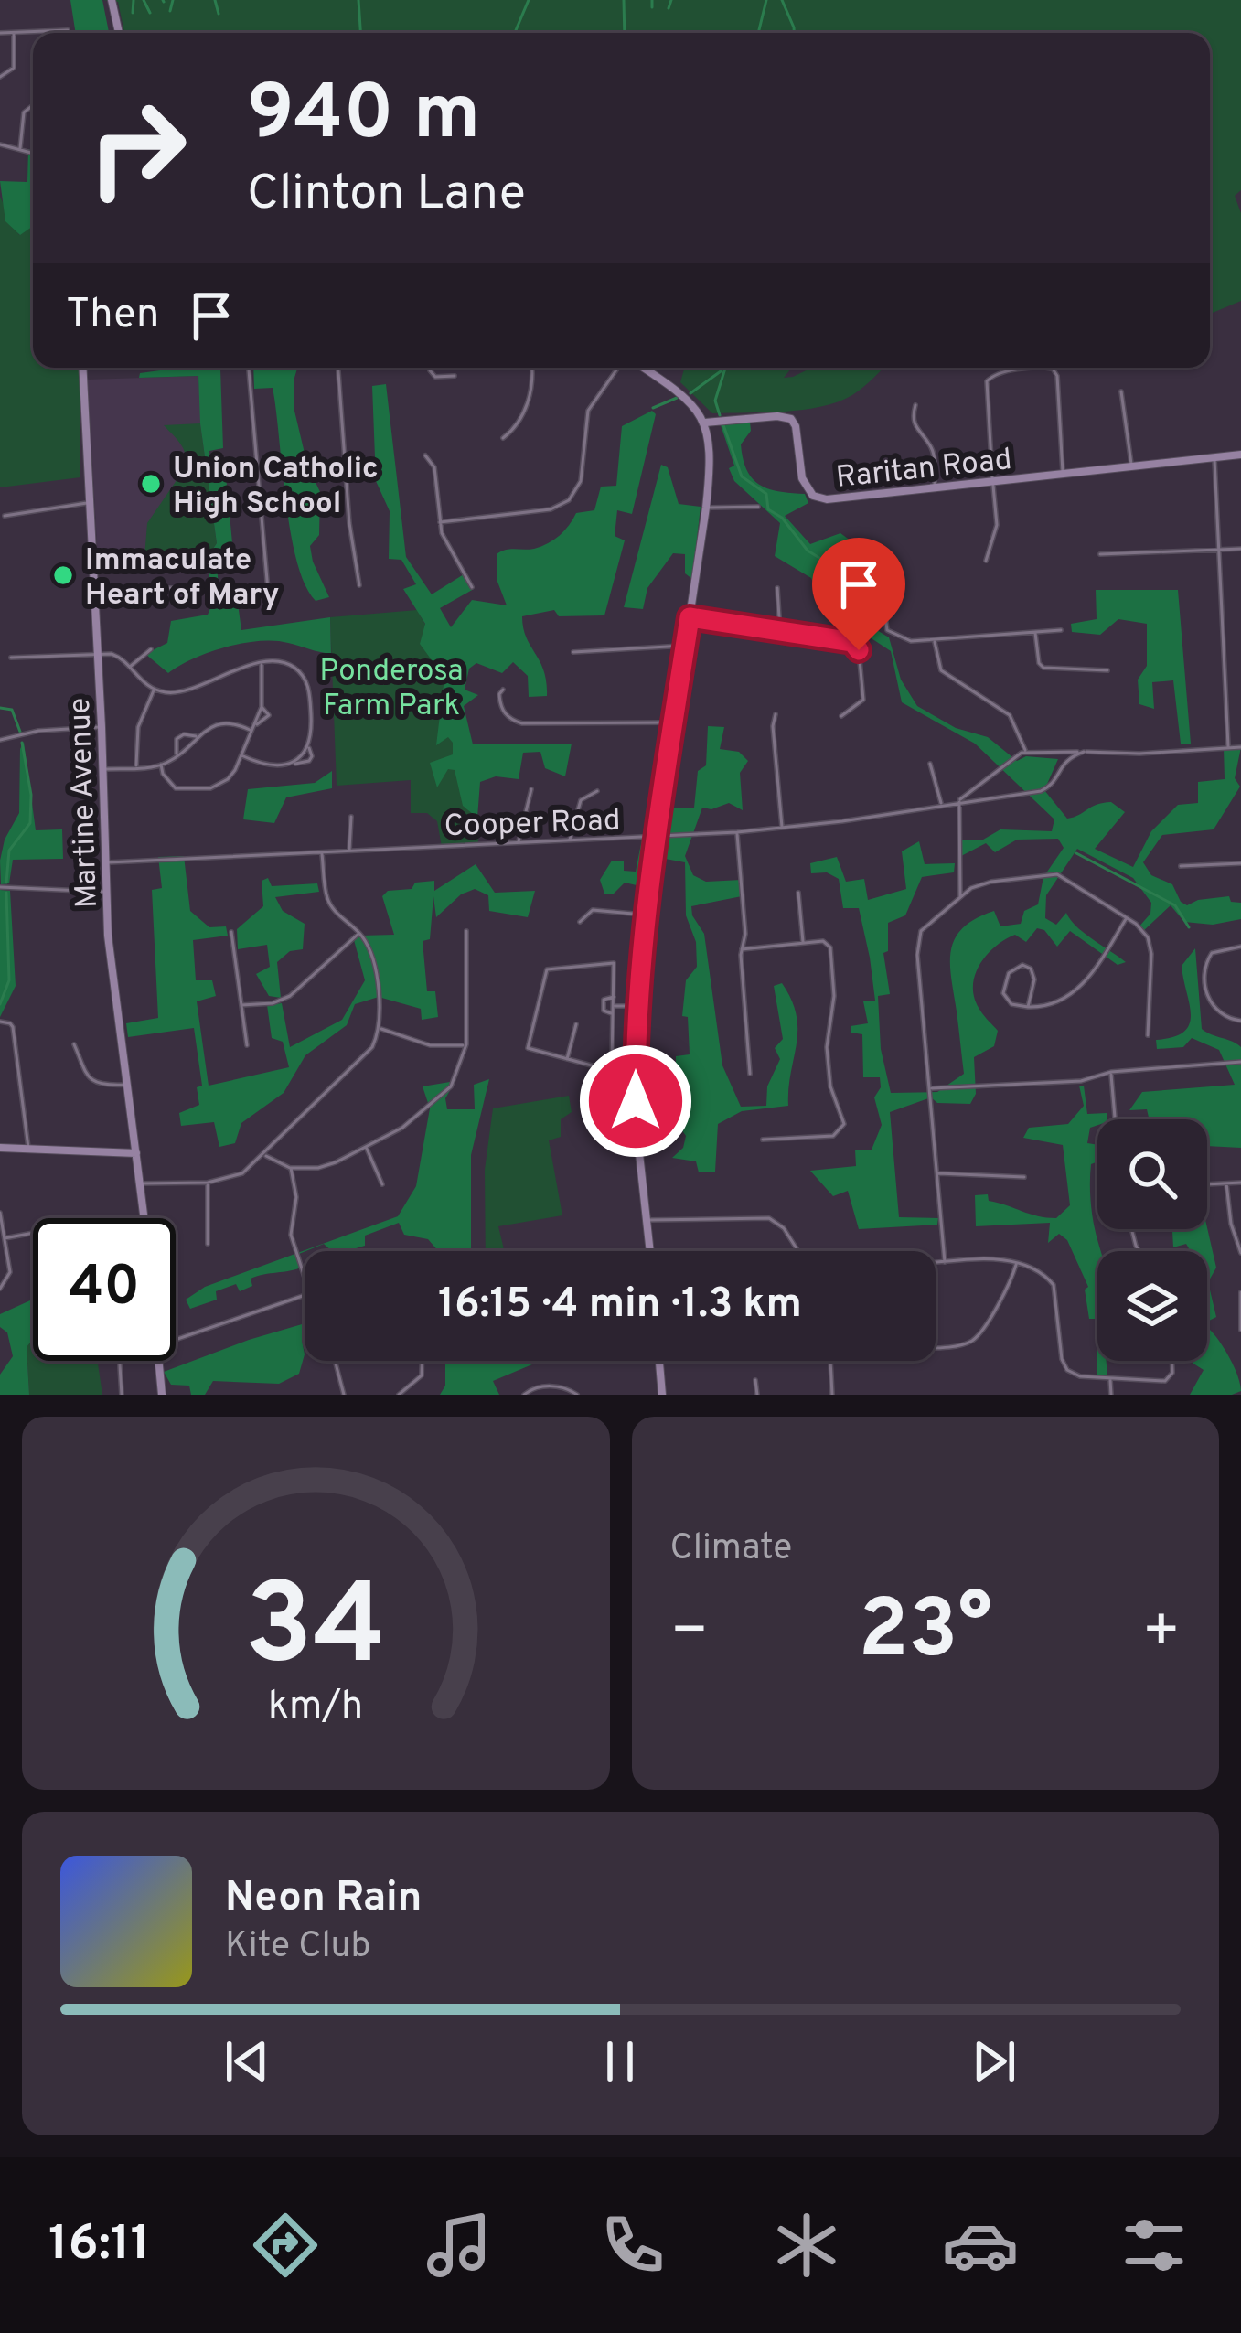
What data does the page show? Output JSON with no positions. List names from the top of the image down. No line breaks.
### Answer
{"streets":{"street":["Raritan Road","Martine Avenue","Cooper Road"]},"crossings":[["Martine Avenue","Cooper Road"]],"parks":["Ponderosa Farm Park"],"places":["Union Catholic High School","Immaculate Heart of Mary"],"page":{"turn":["940 m","Clinton Lane"],"then":"Then","limit":"40","trip":"16:15 · 4 min · 1.3 km","tile":"Climate","heat":["−","23°","+"],"song":["Neon Rain","Kite Club"],"tabs":"16:11","gauge":["34","km/h"]}}
